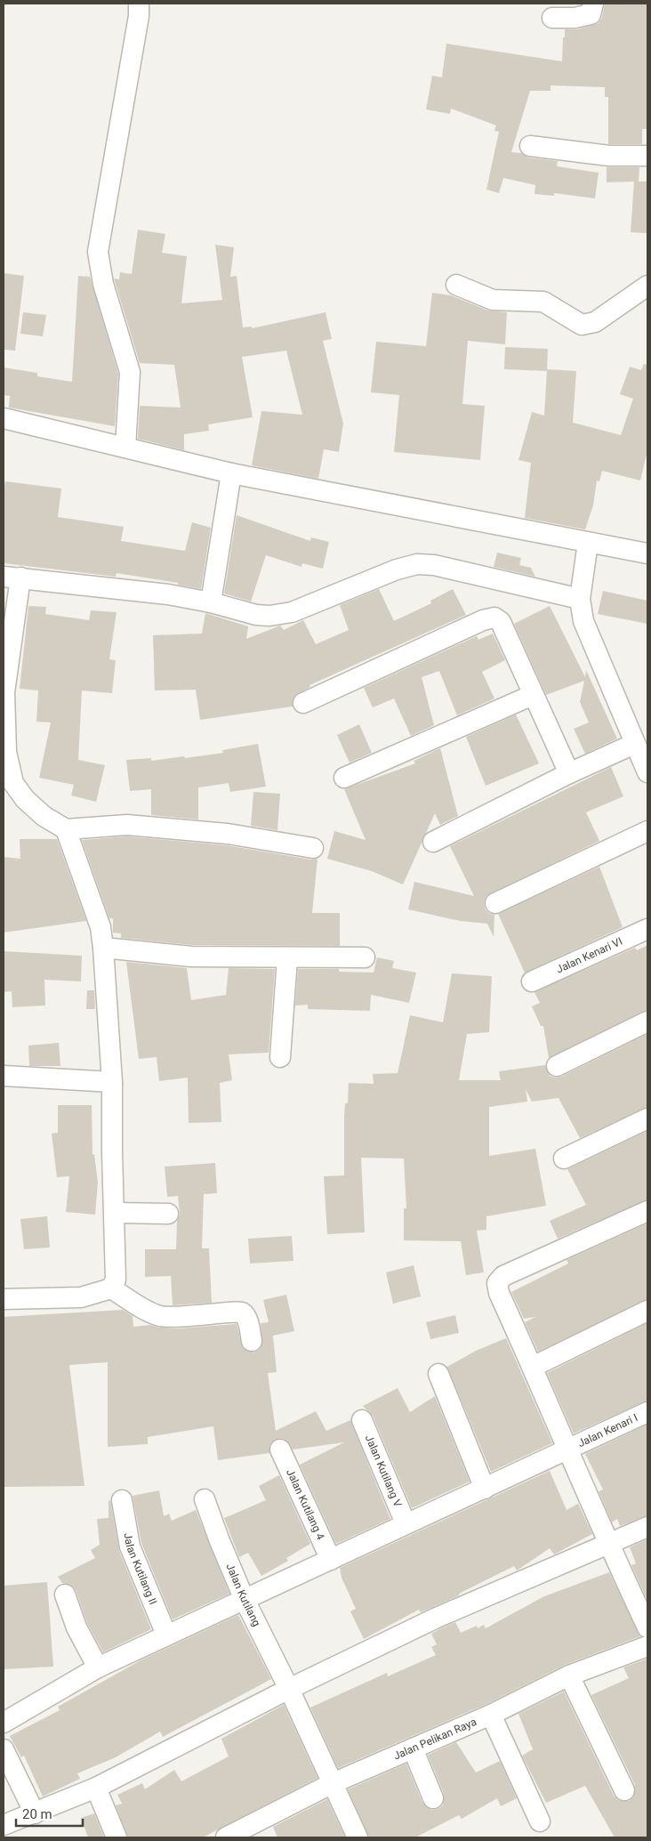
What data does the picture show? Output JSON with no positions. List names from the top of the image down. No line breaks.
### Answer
{"streets":{"street":["Jalan Kenari VI","Jalan Kenari I","Jalan Kutilang V","Jalan Kutilang 4","Jalan Kutilang II","Jalan Kutilang","Jalan Pelikan Raya"]},"crossings":[["Jalan Kenari I","Jalan Kutilang V"],["Jalan Kenari I","Jalan Kutilang 4"],["Jalan Kenari I","Jalan Kutilang II"],["Jalan Kenari I","Jalan Kutilang"],["Jalan Kutilang","Jalan Pelikan Raya"]],"scale_bar":"20 m"}
